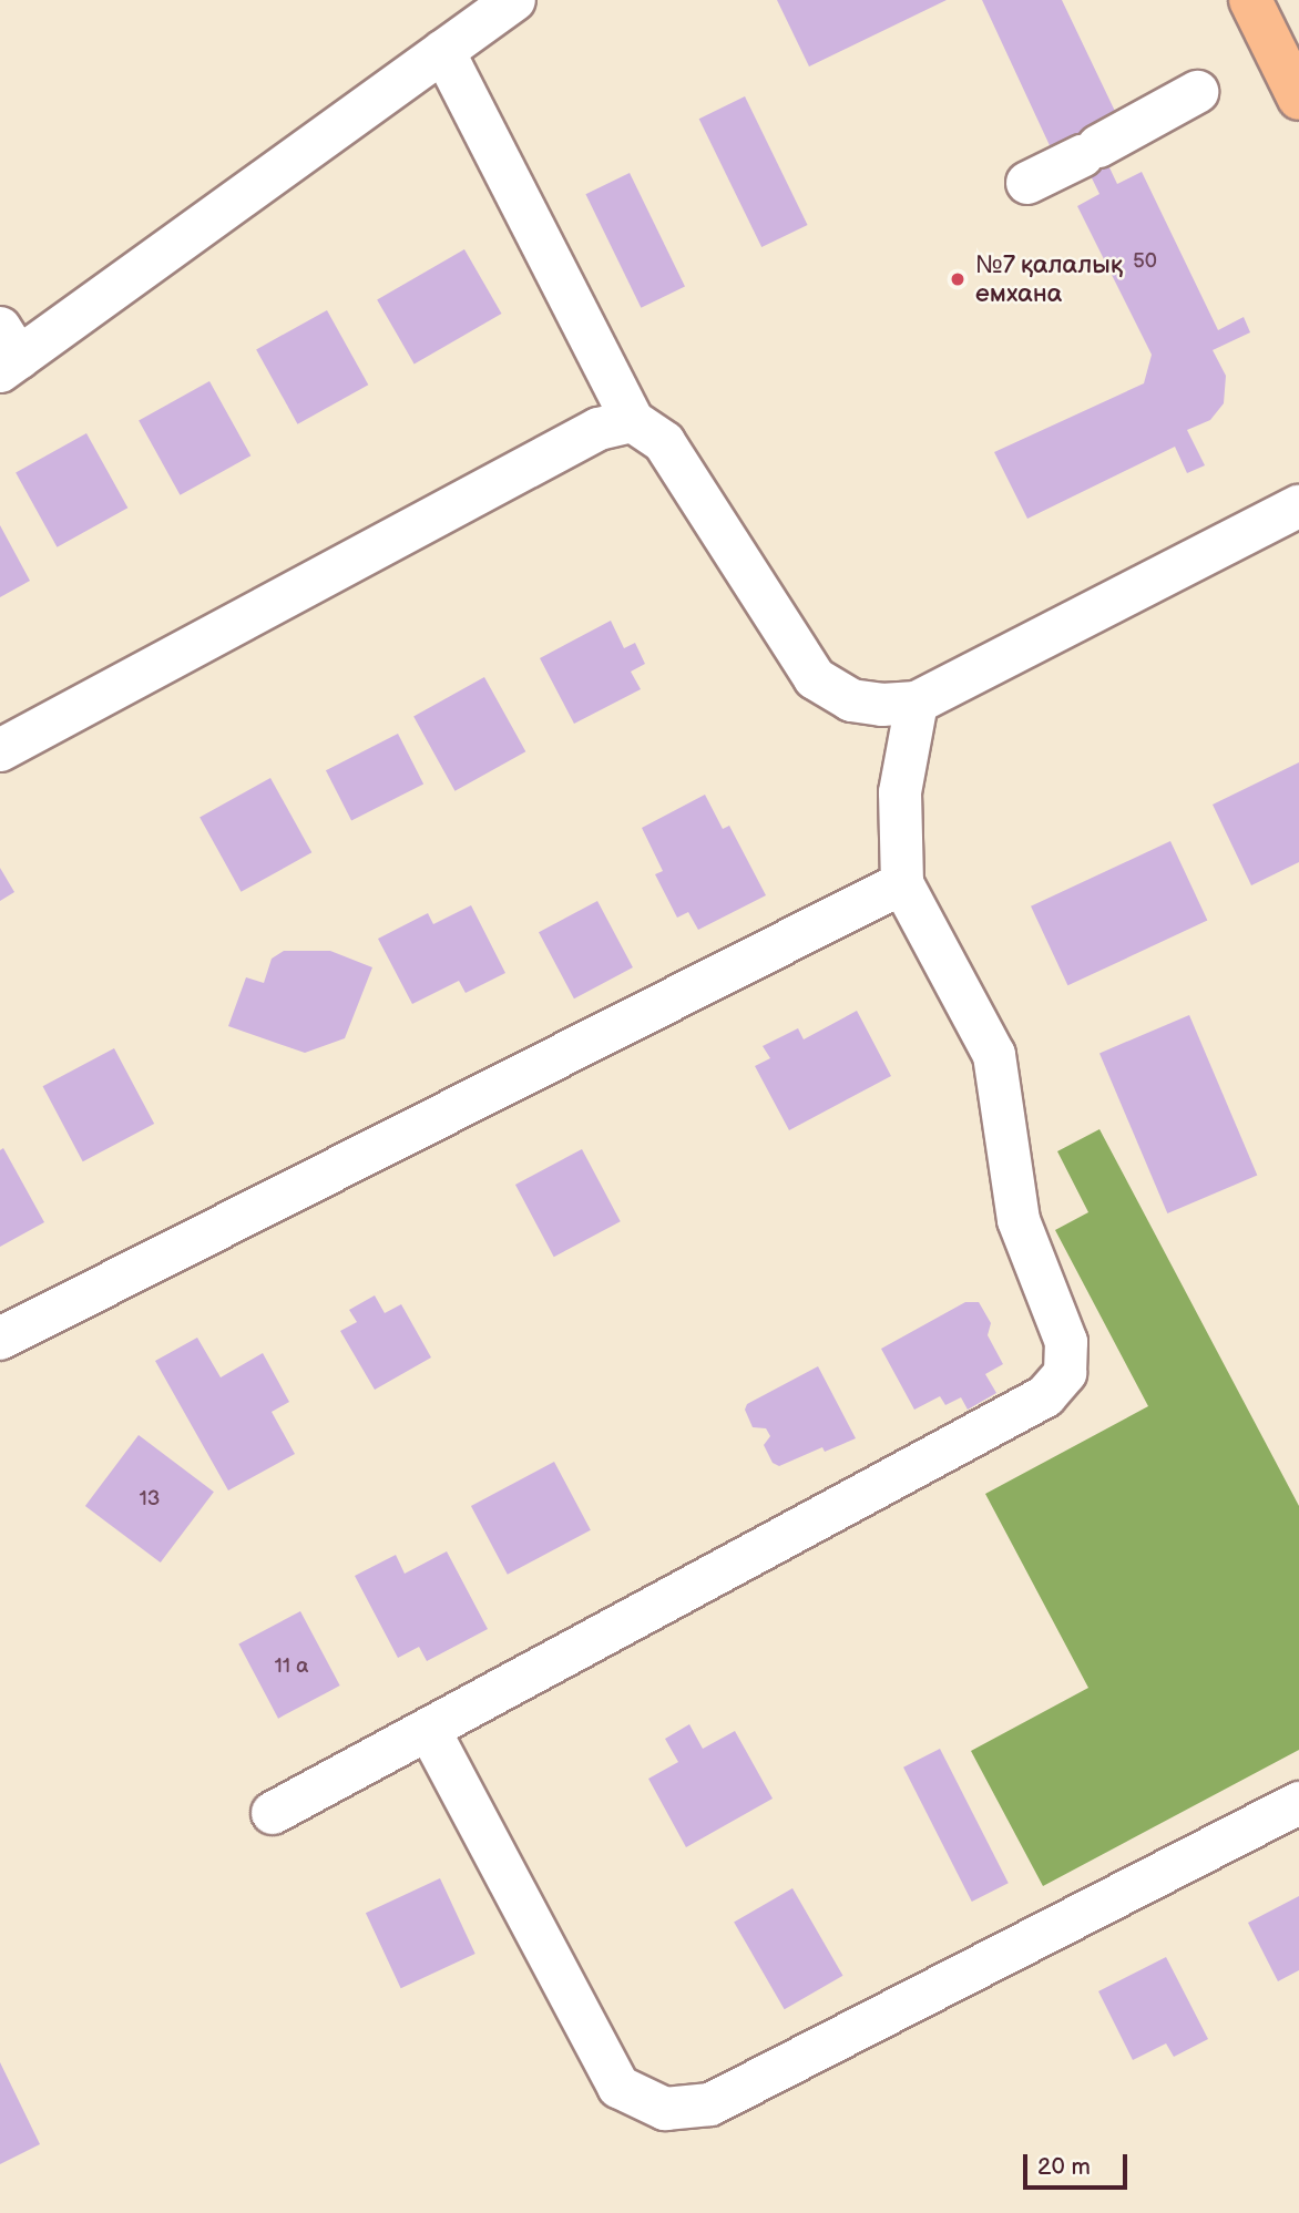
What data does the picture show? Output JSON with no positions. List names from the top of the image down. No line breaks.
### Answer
{"places":["№7 қалалық емхана"],"house_numbers":["50","13","11 а"],"scale_bar":"20 m"}
